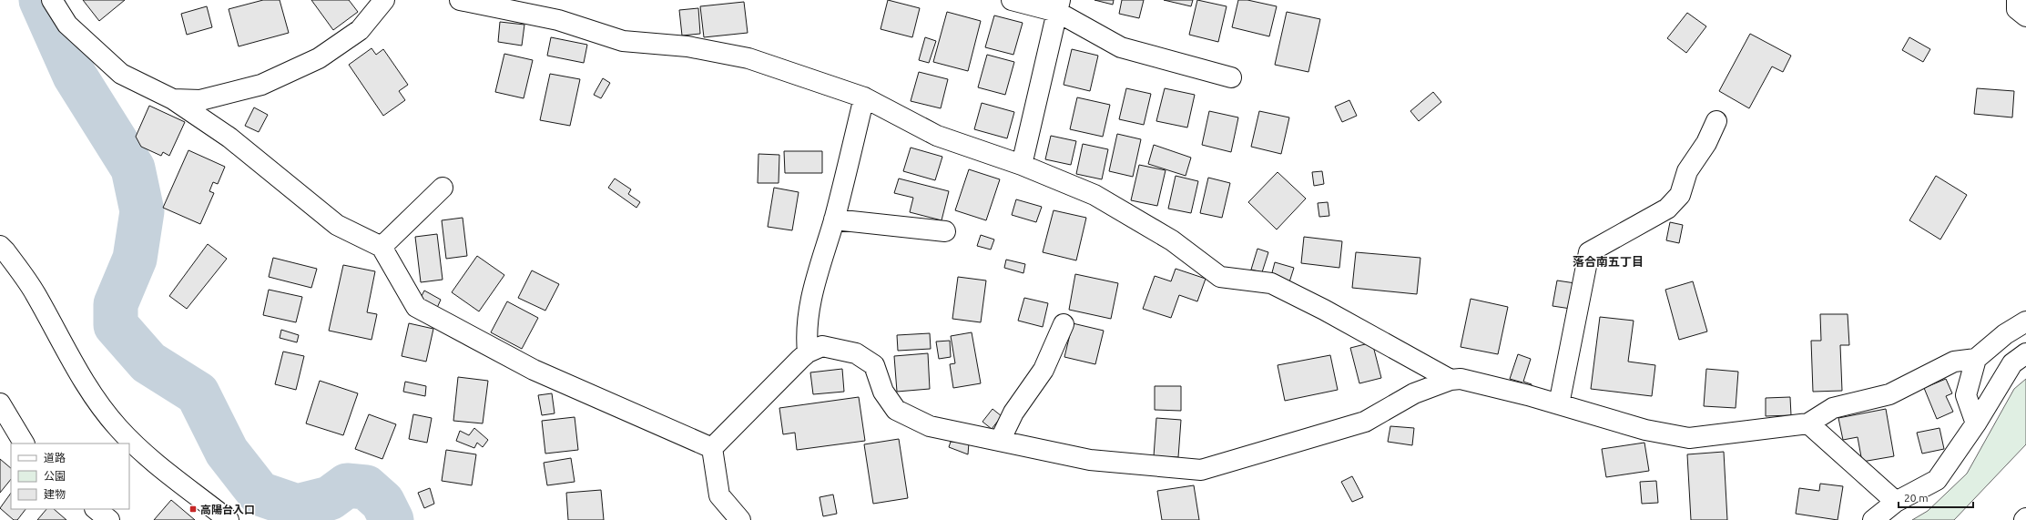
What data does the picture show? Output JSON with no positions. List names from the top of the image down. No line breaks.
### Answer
{"districts":["落合南五丁目"],"places":{"transit":["高陽台入口"]},"legend":["道路","公園","建物"],"scale_bar":"20 m"}
